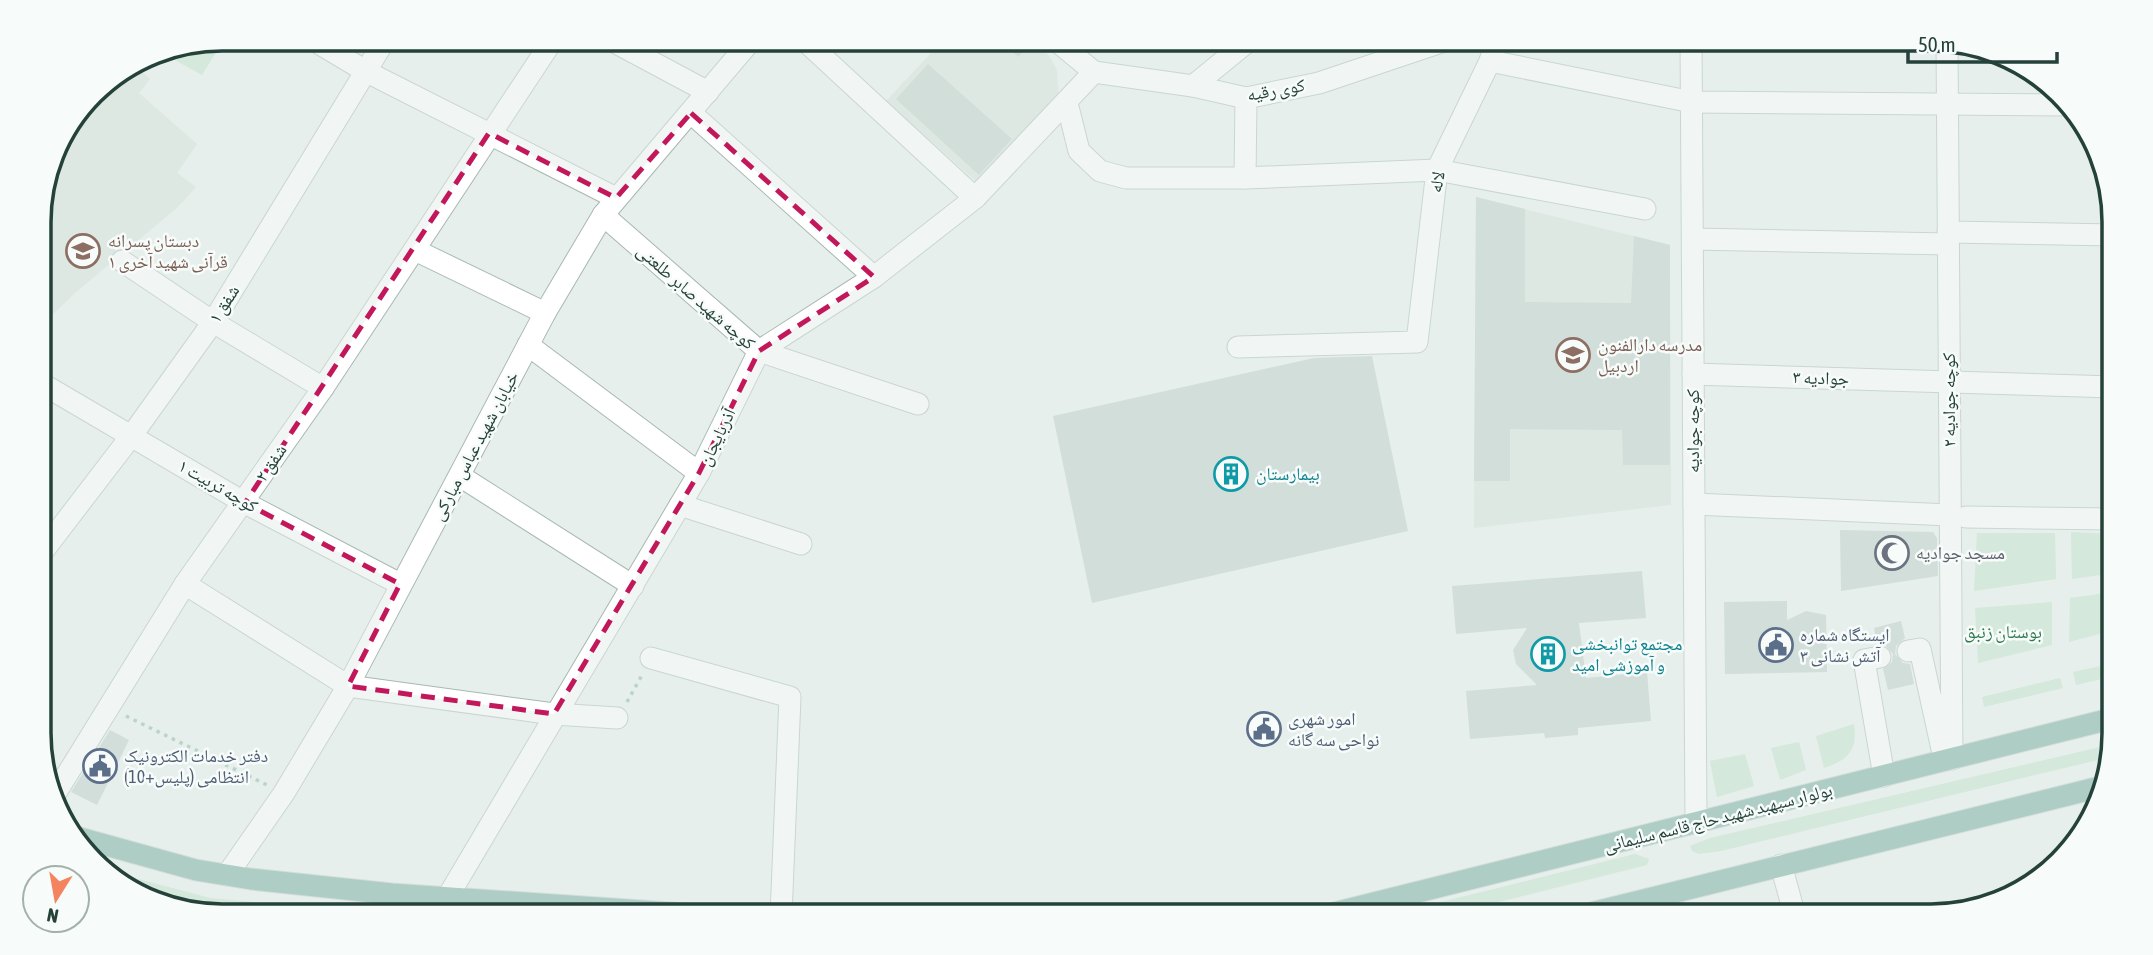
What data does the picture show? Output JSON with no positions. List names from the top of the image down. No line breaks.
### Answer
{"streets":{"main road":["بولوار سپهبد شهید حاج قاسم سلیمانی"],"street":["کوی رقیه","لاله","کوچه شهید صابر طلعتی","شفق ۱","جوادیه ۳","کوچه جوادیه ۲","کوچه جوادیه","آذربایجان","خیابان شهید عباس مبارکی","شفق ۲","کوچه تربیت ۱"]},"crossings":[["کوچه شهید صابر طلعتی","شفق ۱"],["کوچه شهید صابر طلعتی","آذربایجان"],["کوچه شهید صابر طلعتی","خیابان شهید عباس مبارکی"],["کوچه شهید صابر طلعتی","شفق ۲"],["شفق ۱","کوچه تربیت ۱"],["جوادیه ۳","کوچه جوادیه ۲"],["جوادیه ۳","کوچه جوادیه"],["کوچه جوادیه ۲","بولوار سپهبد شهید حاج قاسم سلیمانی"],["کوچه جوادیه","بولوار سپهبد شهید حاج قاسم سلیمانی"],["خیابان شهید عباس مبارکی","کوچه تربیت ۱"],["شفق ۲","کوچه تربیت ۱"]],"parks":["بوستان زنبق"],"places":{"school or university":["دبستان پسرانه قرآنی شهید آخری ۱","مدرسه دارالفنون اردبیل"],"building":["بیمارستان","مجتمع توانبخشی و آموزشی امید"],"mosque":["مسجد جوادیه"],"public building":["ایستگاه شماره ۳ آتش نشانی","امور شهری نواحی سه گانه","دفتر خدمات الکترونیک انتظامی (پلیس+10)"]},"scale_bar":"50 m","north":"bottom"}
